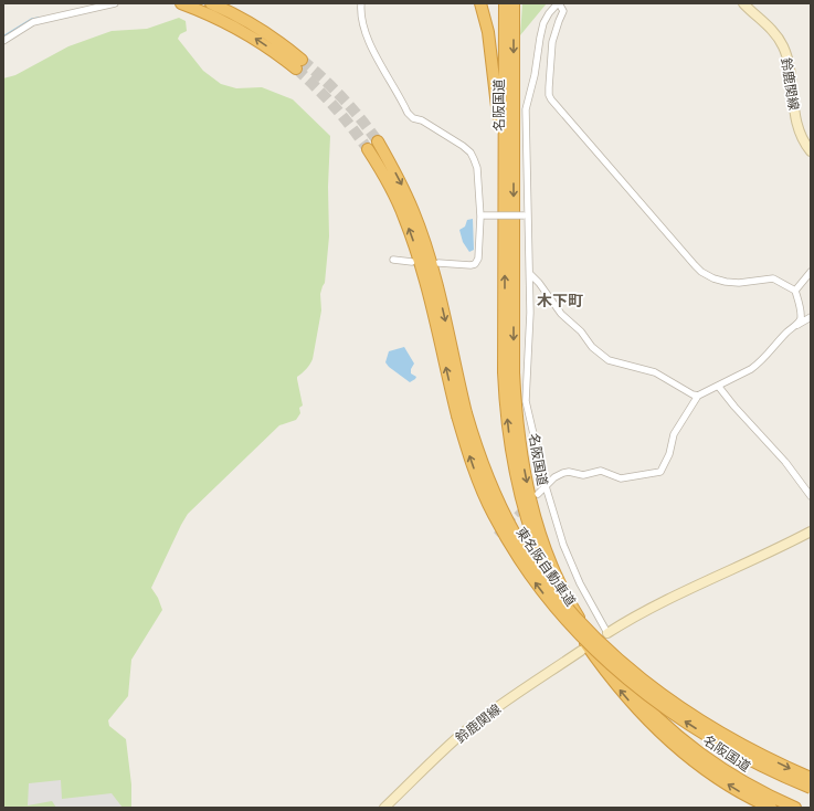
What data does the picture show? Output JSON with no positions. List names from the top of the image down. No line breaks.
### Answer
{"streets":{"highway":["名阪国道","東名阪自動車道"],"main road":["鈴鹿関線"]},"districts":["木下町"]}
